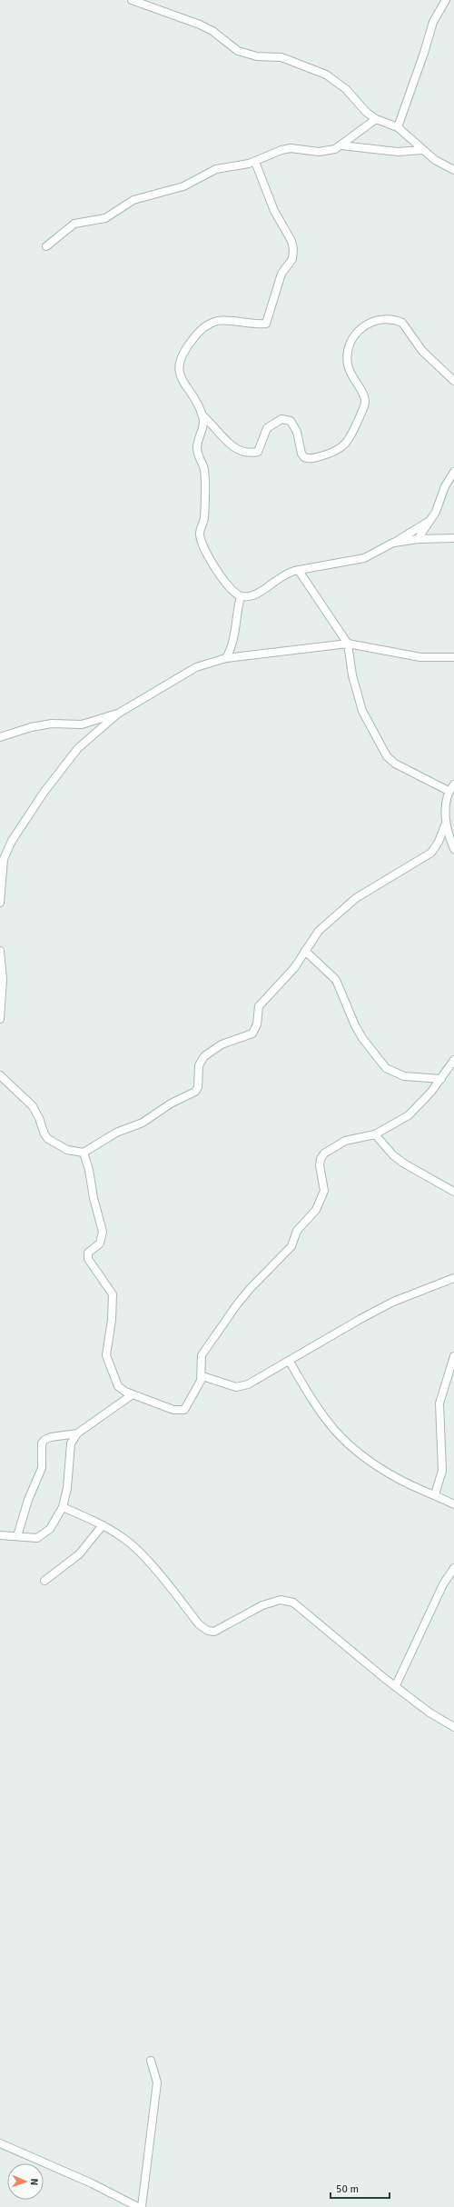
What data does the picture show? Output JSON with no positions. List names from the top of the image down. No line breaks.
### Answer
{"scale_bar":"50 m","north":"right"}
